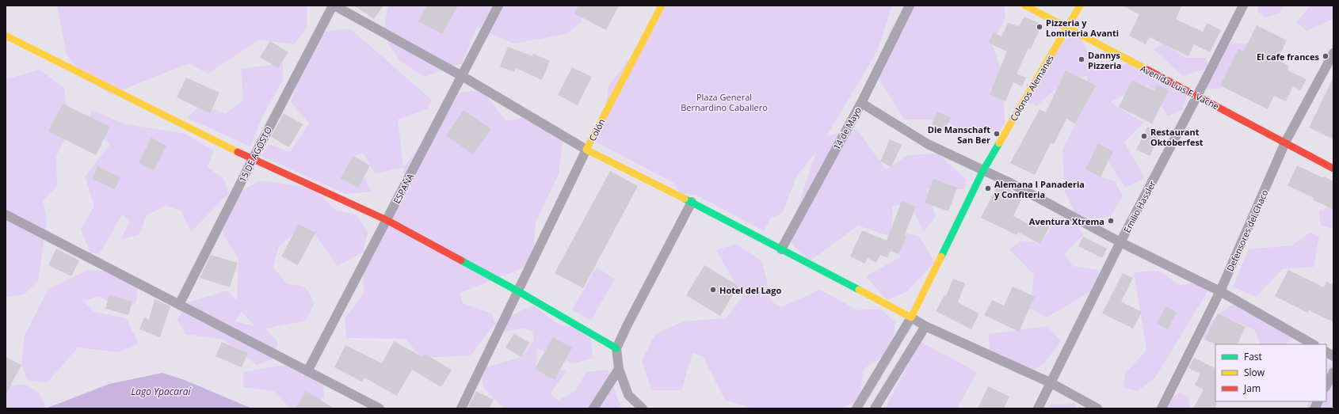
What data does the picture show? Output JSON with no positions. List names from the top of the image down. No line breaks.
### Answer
{"streets":{"street":["Avenida Luis F. Vache","Colonos Alemanes","14 de Mayo","Colón","15 DE AGOSTO","ESPAÑA","Emilio Hassler","Defensores del Chaco"]},"crossings":[["Avenida Luis F. Vache","Colonos Alemanes"],["Avenida Luis F. Vache","Emilio Hassler"],["Avenida Luis F. Vache","Defensores del Chaco"],["Colonos Alemanes","Colón"],["14 de Mayo","Colón"]],"water":["Lago Ypacaraí"],"parks":["Plaza General Bernardino Caballero"],"places":["Pizzeria y Lomiteria Avanti","El cafe frances","Dannys Pizzeria","Die Manschaft San Ber","Restaurant Oktoberfest","Alemana I Panaderia y Confiteria","Aventura Xtrema","Hotel del Lago"],"legend":["Fast","Slow","Jam"]}
